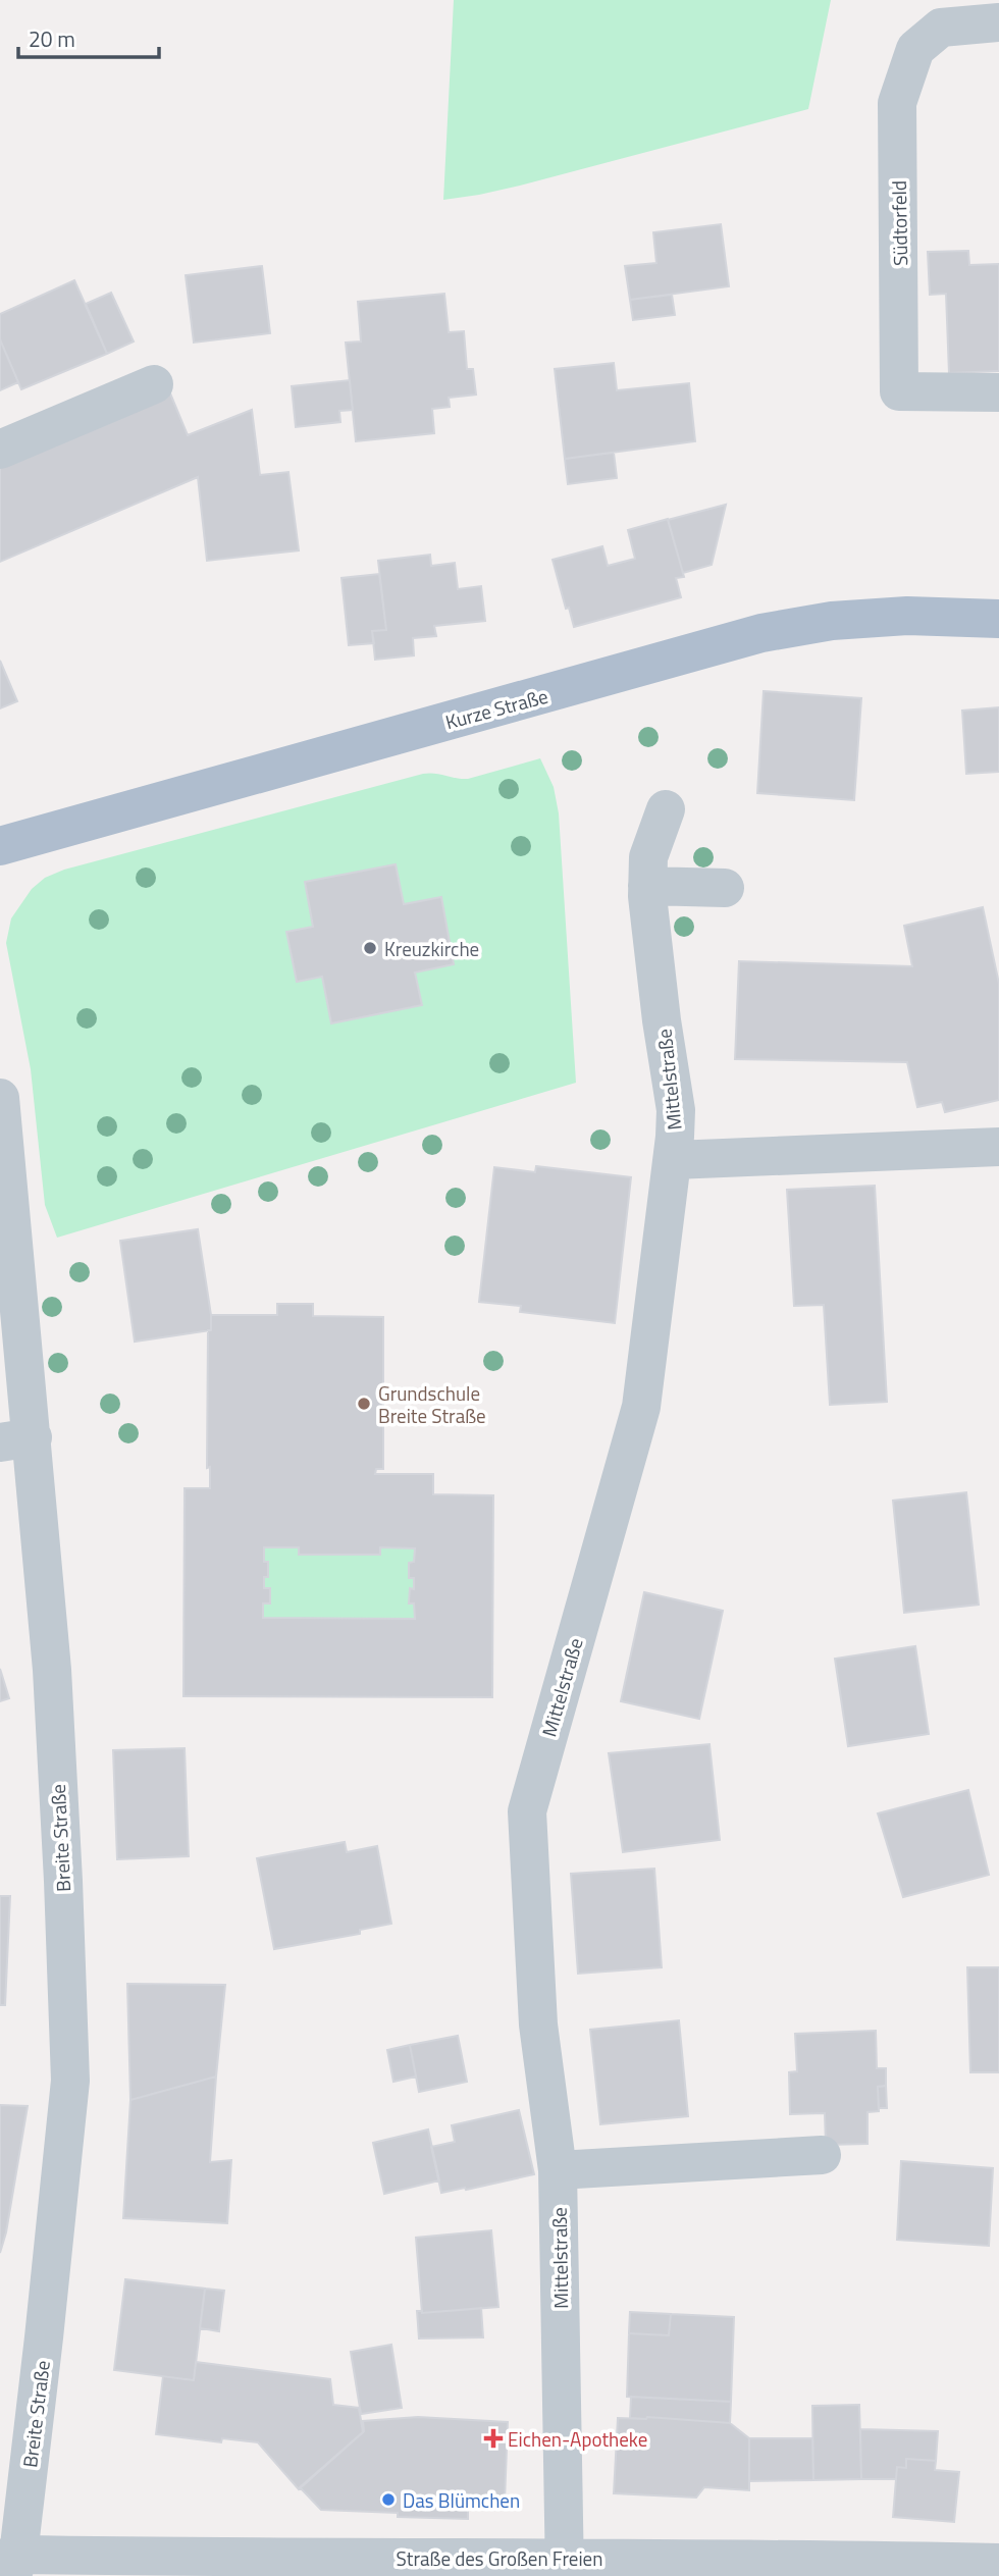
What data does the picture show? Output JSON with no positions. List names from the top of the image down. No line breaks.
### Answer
{"streets":{"main road":["Kurze Straße"],"street":["Südtorfeld","Mittelstraße","Breite Straße","Straße des Großen Freien"]},"crossings":[["Mittelstraße","Straße des Großen Freien"],["Breite Straße","Straße des Großen Freien"]],"places":{"other":["Kreuzkirche","Grundschule Breite Straße","Das Blümchen"],"health":["Eichen-Apotheke"]},"scale_bar":"20 m"}
